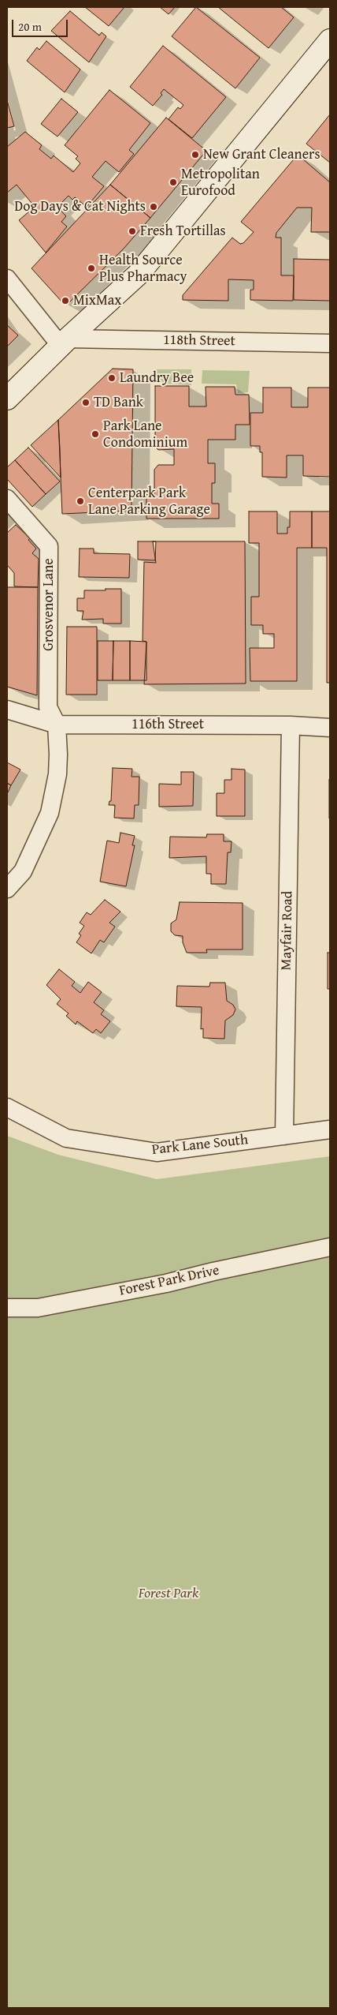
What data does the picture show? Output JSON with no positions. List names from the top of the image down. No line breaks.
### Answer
{"streets":{"street":["118th Street","Grosvenor Lane","116th Street","Mayfair Road","Park Lane South","Forest Park Drive"]},"crossings":[["Grosvenor Lane","116th Street"],["116th Street","Mayfair Road"],["Mayfair Road","Park Lane South"]],"parks":["Forest Park"],"places":["New Grant Cleaners","Metropolitan Eurofood","Dog Days & Cat Nights","Fresh Tortillas","Health Source Plus Pharmacy","MixMax","Laundry Bee","TD Bank","Park Lane Condominium","Centerpark Park Lane Parking Garage"],"scale_bar":"20 m"}
